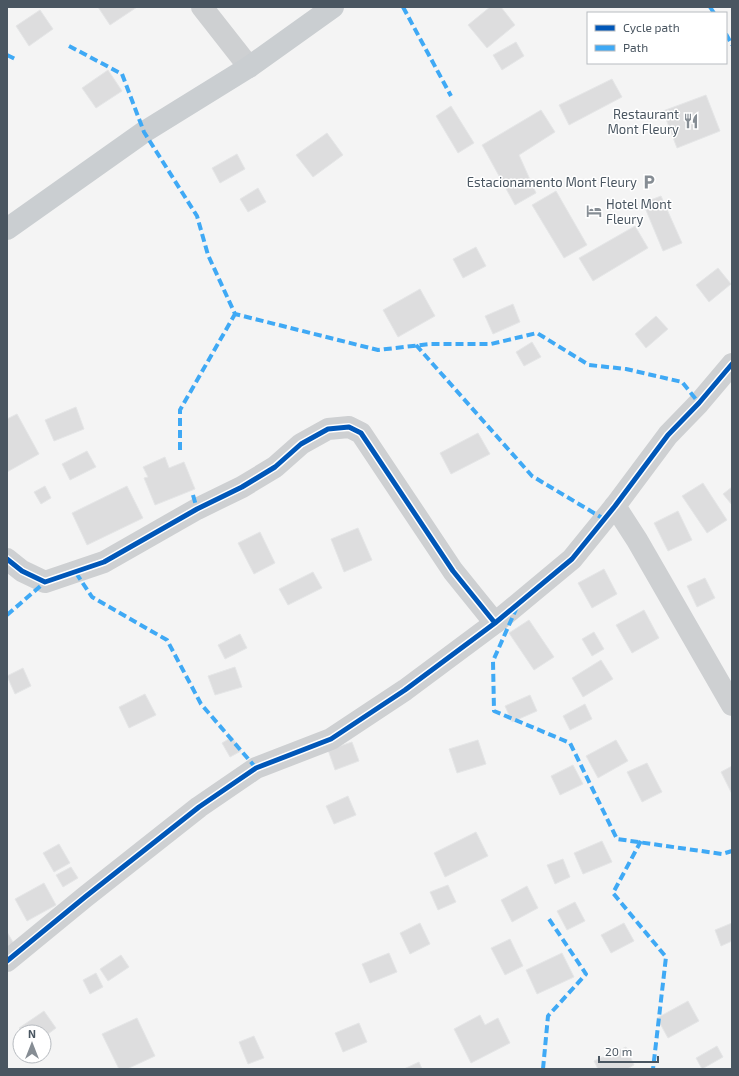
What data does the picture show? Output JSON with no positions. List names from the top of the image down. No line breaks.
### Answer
{"places":{"restaurant":["Restaurant Mont Fleury"],"parking":["Estacionamento Mont Fleury"],"hotel":["Hotel Mont Fleury"]},"legend":["Cycle path","Path"],"scale_bar":"20 m","north":"top"}
